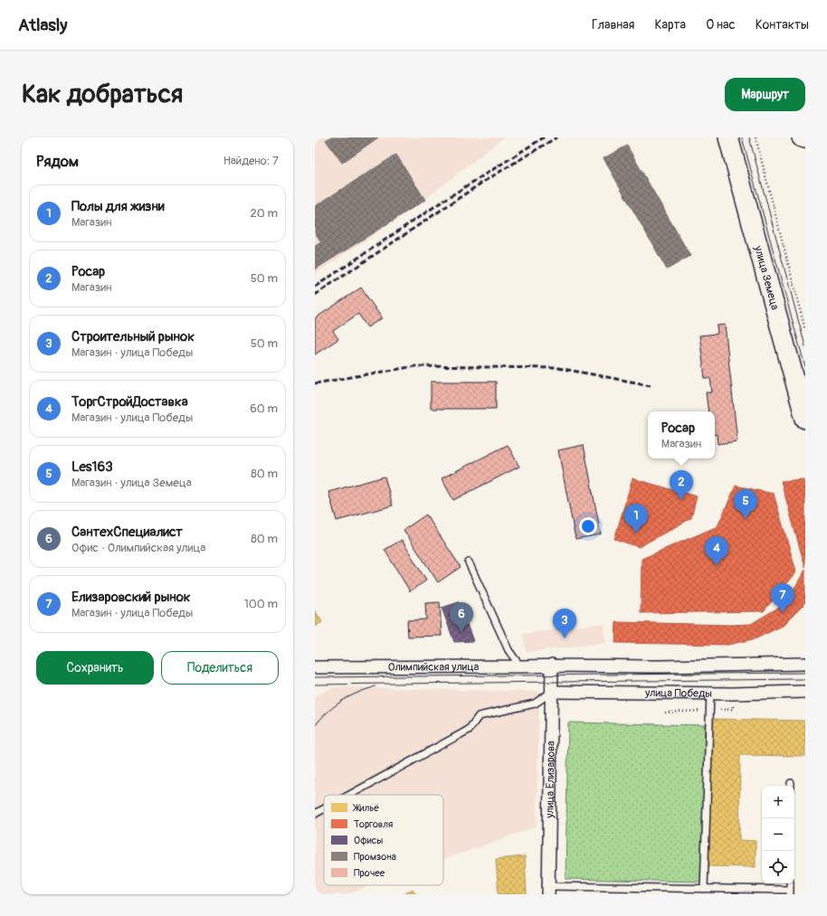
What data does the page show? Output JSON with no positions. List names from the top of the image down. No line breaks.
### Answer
{"streets":{"main road":["улица Земеца"],"street":["Олимпийская улица","улица Победы","улица Елизарова"]},"crossings":[["Олимпийская улица","улица Елизарова"],["улица Победы","улица Елизарова"]],"legend":["Жильё","Торговля","Офисы","Промзона","Прочее"],"page":{"header":"Atlasly","nav":["Главная","Карта","О нас","Контакты"],"buttons":["Маршрут",["Сохранить","Поделиться"]],"title":"Как добраться","heading":["Рядом","Найдено: 7"],"list":[{"mark":"1","name":"Полы для жизни","note":"Магазин","value":"20 m"},{"mark":"2","name":"Росар","note":"Магазин","value":"50 m"},{"mark":"3","name":"Строительный рынок","note":"Магазин · улица Победы","value":"50 m"},{"mark":"4","name":"ТоргСтройДоставка","note":"Магазин · улица Победы","value":"60 m"},{"mark":"5","name":"Les163","note":"Магазин · улица Земеца","value":"80 m"},{"mark":"6","name":"СантехСпециалист","note":"Офис · Олимпийская улица","value":"80 m"},{"mark":"7","name":"Елизаровский рынок","note":"Магазин · улица Победы","value":"100 m"}],"popup":["Росар","Магазин"],"pins":["2","5","1","4","7","6","3"],"map_buttons":["+","−"]}}
